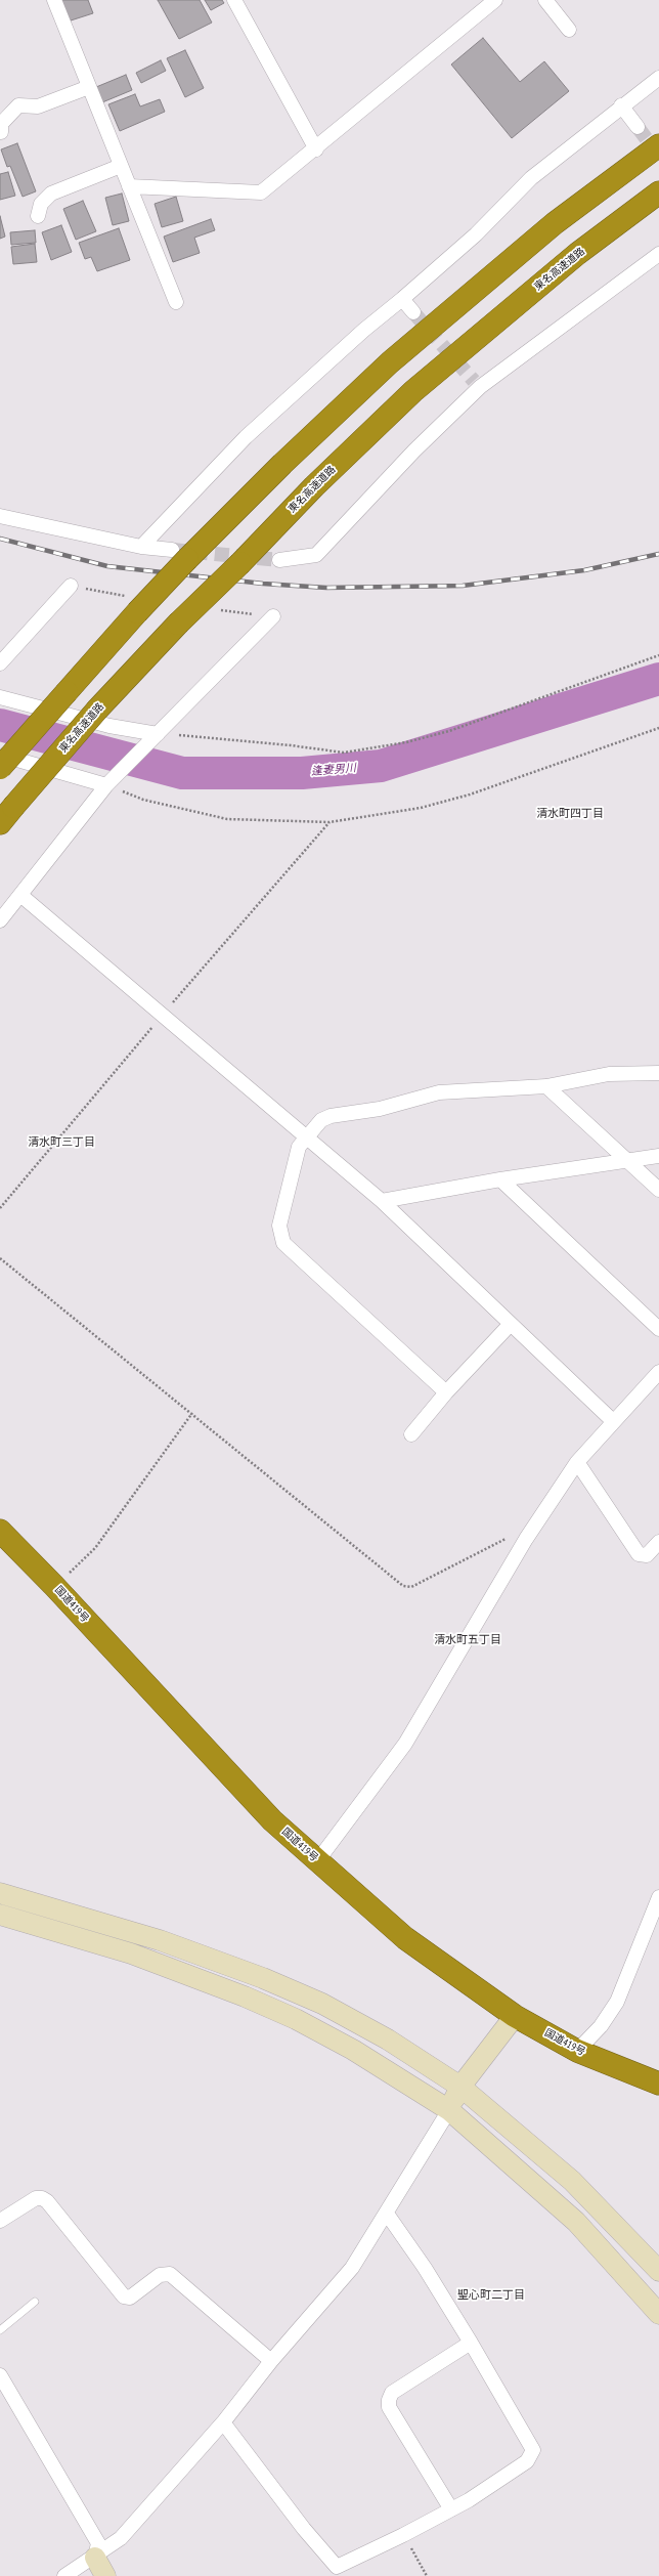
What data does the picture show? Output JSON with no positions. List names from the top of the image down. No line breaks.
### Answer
{"streets":{"highway":["東名高速道路","国道419号"]},"districts":["清水町四丁目","清水町三丁目","清水町五丁目","聖心町二丁目"],"water":["逢妻男川"]}
